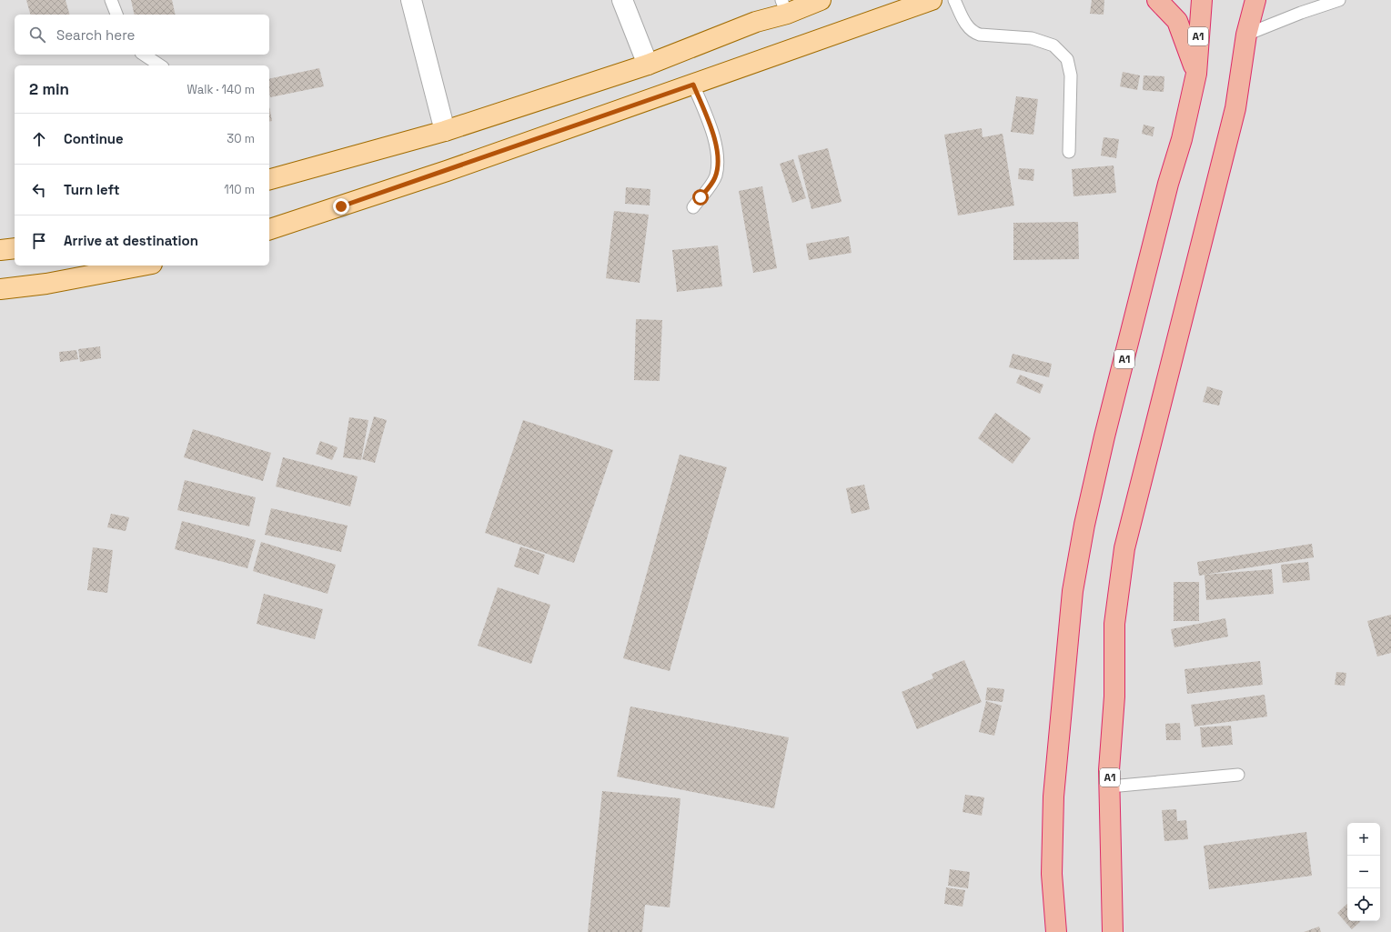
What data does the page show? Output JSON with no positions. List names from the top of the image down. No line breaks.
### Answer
{"streets":{"highway":["A1"]},"page":{"search":"Search here","heading":["2 min","Walk · 140 m"],"list":[["Continue","30 m"],["Turn left","110 m"],"Arrive at destination"],"map_buttons":["+","−"]}}
